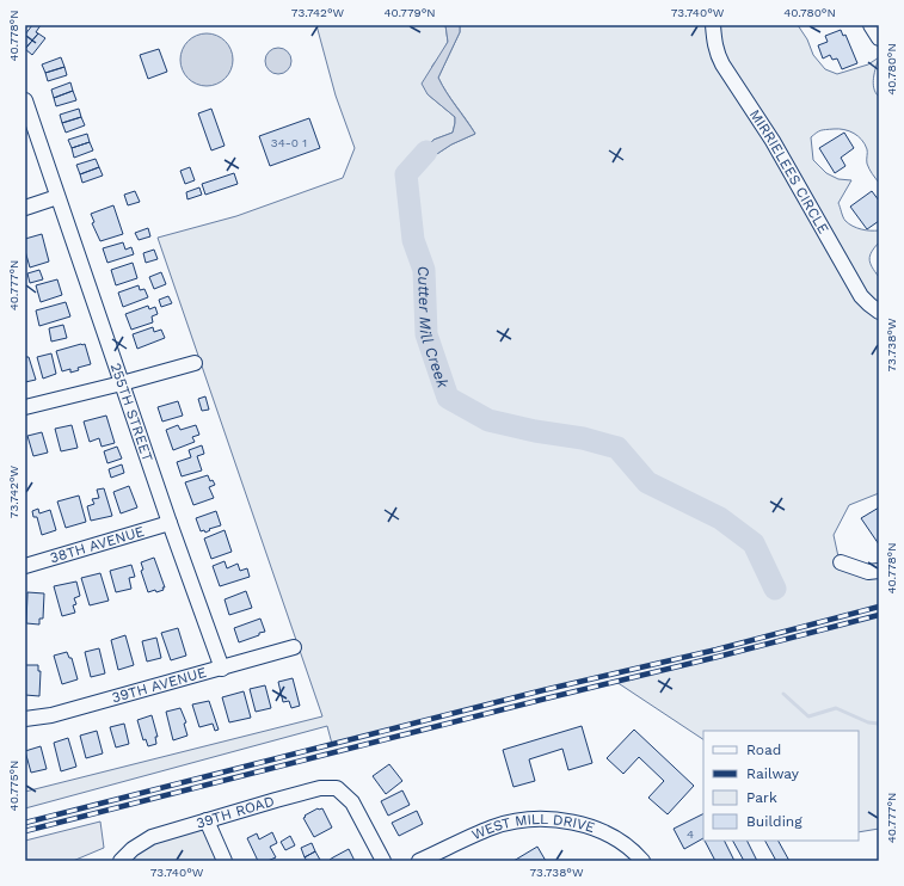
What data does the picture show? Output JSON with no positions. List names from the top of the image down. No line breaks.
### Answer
{"streets":{"street":["MIRRIELEES CIRCLE","255TH STREET","38TH AVENUE","39TH AVENUE","39TH ROAD","WEST MILL DRIVE"]},"crossings":[["255TH STREET","38TH AVENUE"],["255TH STREET","39TH AVENUE"]],"water":["Cutter Mill Creek"],"house_numbers":["34-0 1","4"],"legend":["Road","Railway","Park","Building"],"coordinates":["73.742°W","40.779°N","73.740°W","40.780°N","40.778°N","40.777°N","73.738°W","40.775°N"]}
